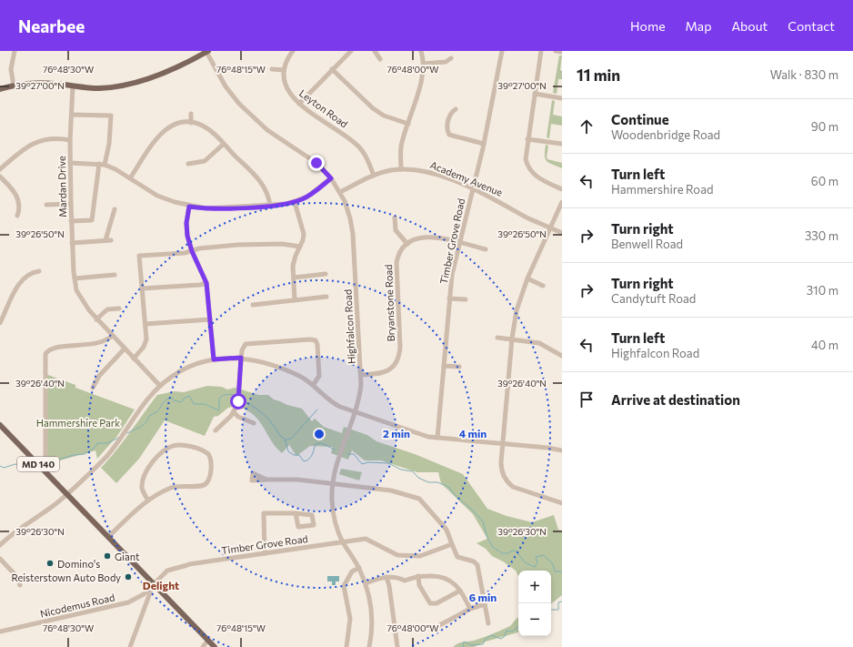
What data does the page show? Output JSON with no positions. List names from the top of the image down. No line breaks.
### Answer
{"streets":{"main road":["MD 140"],"street":["Leyton Road","Academy Avenue","Mardan Drive","Timber Grove Road","Bryanstone Road","Highfalcon Road","Nicodemus Road"]},"crossings":[["Leyton Road","Academy Avenue"],["Academy Avenue","Timber Grove Road"],["Academy Avenue","Highfalcon Road"],["Timber Grove Road","Highfalcon Road"],["Timber Grove Road","MD 140"],["Timber Grove Road","Nicodemus Road"],["Bryanstone Road","Highfalcon Road"],["MD 140","Nicodemus Road"]],"districts":["Delight"],"parks":["Hammershire Park"],"places":["Giant","Domino's","Reisterstown Auto Body"],"page":{"header":"Nearbee","nav":["Home","Map","About","Contact"],"heading":["11 min","Walk · 830 m"],"list":[["Continue","Woodenbridge Road","90 m"],["Turn left","Hammershire Road","60 m"],["Turn right","Benwell Road","330 m"],["Turn right","Candytuft Road","310 m"],["Turn left","Highfalcon Road","40 m"],"Arrive at destination"],"map_buttons":["+","−"]},"coordinates":["76°48'30\"W","76°48'15\"W","76°48'00\"W","39°27'00\"N","39°26'50\"N","39°26'40\"N","39°26'30\"N"],"rings":["2 min","4 min","6 min"]}
